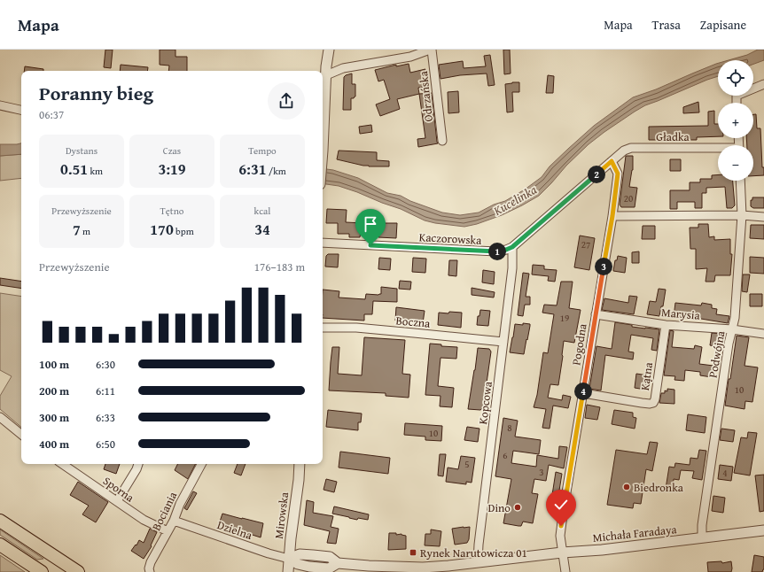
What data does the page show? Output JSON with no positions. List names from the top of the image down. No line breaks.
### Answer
{"streets":{"street":["Odrzańska","Gładka","Kaczorowska","Marysia","Boczna","Pogodna","Podwójna","Kątna","Kopcowa","Sporna","Bociania","Mirowska","Dzielna","Michała Faradaya"]},"crossings":[["Gładka","Kaczorowska"],["Gładka","Pogodna"],["Kaczorowska","Pogodna"],["Kaczorowska","Kopcowa"],["Marysia","Pogodna"],["Marysia","Podwójna"],["Marysia","Kątna"],["Boczna","Kopcowa"],["Pogodna","Kątna"],["Pogodna","Michała Faradaya"],["Podwójna","Michała Faradaya"],["Kopcowa","Michała Faradaya"],["Sporna","Bociania"],["Bociania","Dzielna"],["Mirowska","Dzielna"],["Mirowska","Michała Faradaya"],["Dzielna","Michała Faradaya"]],"water":["Kucelinka"],"places":{"other":["Biedronka","Dino"],"transit":["Rynek Narutowicza 01"]},"house_numbers":["20","27","19","10","8","10","6","5","3","4"],"page":{"header":"Mapa","nav":["Mapa","Trasa","Zapisane"],"map_buttons":["+","−"],"heading":["Poranny bieg","06:37"],"stats":[["Dystans","0.51 km"],["Czas","3:19"],["Tempo","6:31 /km"],["Przewyższenie","7 m"],["Tętno","170 bpm"],["kcal","34"]],"pins":["2","1","3","4"],"chart":["Przewyższenie","176–183 m"],"list":[{"name":"100 m","note":"6:30"},{"name":"200 m","note":"6:11"},{"name":"300 m","note":"6:33"},{"name":"400 m","note":"6:50"}]}}
